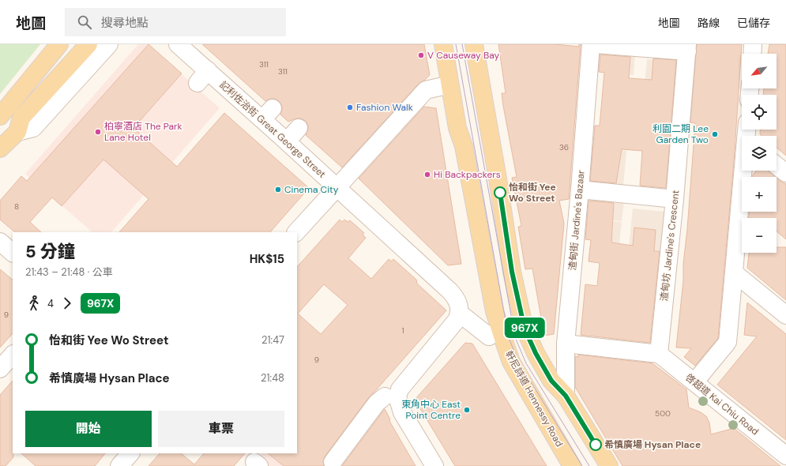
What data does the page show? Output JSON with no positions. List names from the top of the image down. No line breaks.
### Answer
{"streets":{"main road":["軒尼詩道 Hennessy Road"],"street":["記利佐治街 Great George Street","渣甸街 Jardine's Bazaar","渣甸坊 Jardine's Crescent","啓超道 Kai Chiu Road"]},"crossings":[["渣甸坊 Jardine's Crescent","啓超道 Kai Chiu Road"]],"places":["V Causeway Bay","Fashion Walk","柏寧酒店 The Park Lane Hotel","利園二期 Lee Garden Two","Hi Backpackers","Cinema City","怡和街 Yee Wo Street","東角中心 East Point Centre","希慎廣場 Hysan Place"],"lines":["bus line 967X"],"house_numbers":["311","311","36","8","9","1","9","500"],"north":"bottom left","page":{"header":"地圖","search":"搜尋地點","nav":["地圖","路線","已儲存"],"on_map":"967X","map_buttons":["+","−"],"heading":["5 分鐘","21:43 – 21:48 · 公車","HK$15"],"legs":["4","967X"],"list":[{"name":"怡和街 Yee Wo Street","value":"21:47"},{"name":"希慎廣場 Hysan Place","value":"21:48"}],"buttons":["開始","車票"]}}
